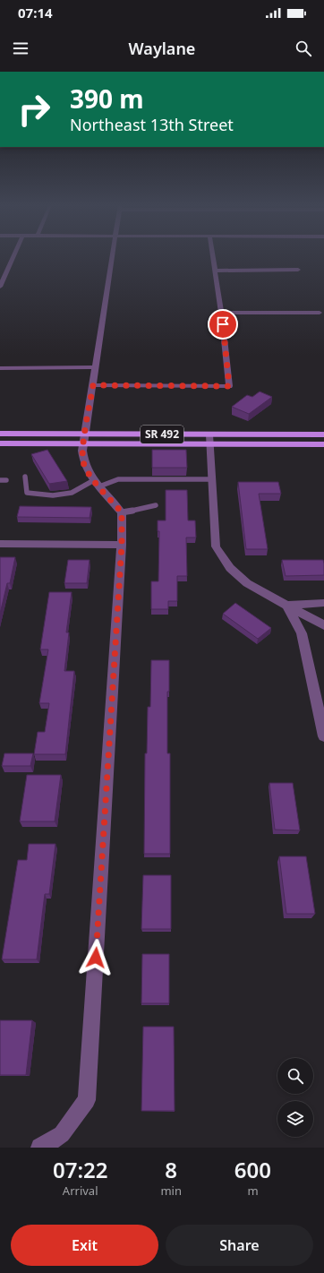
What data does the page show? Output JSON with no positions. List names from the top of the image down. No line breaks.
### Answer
{"streets":{"main road":["SR 492"]},"page":{"status":"07:14","header":"Waylane","turn":["390 m","Northeast 13th Street"],"eta":["07:22","Arrival","8","min","600","m"],"buttons":["Exit","Share"]}}
